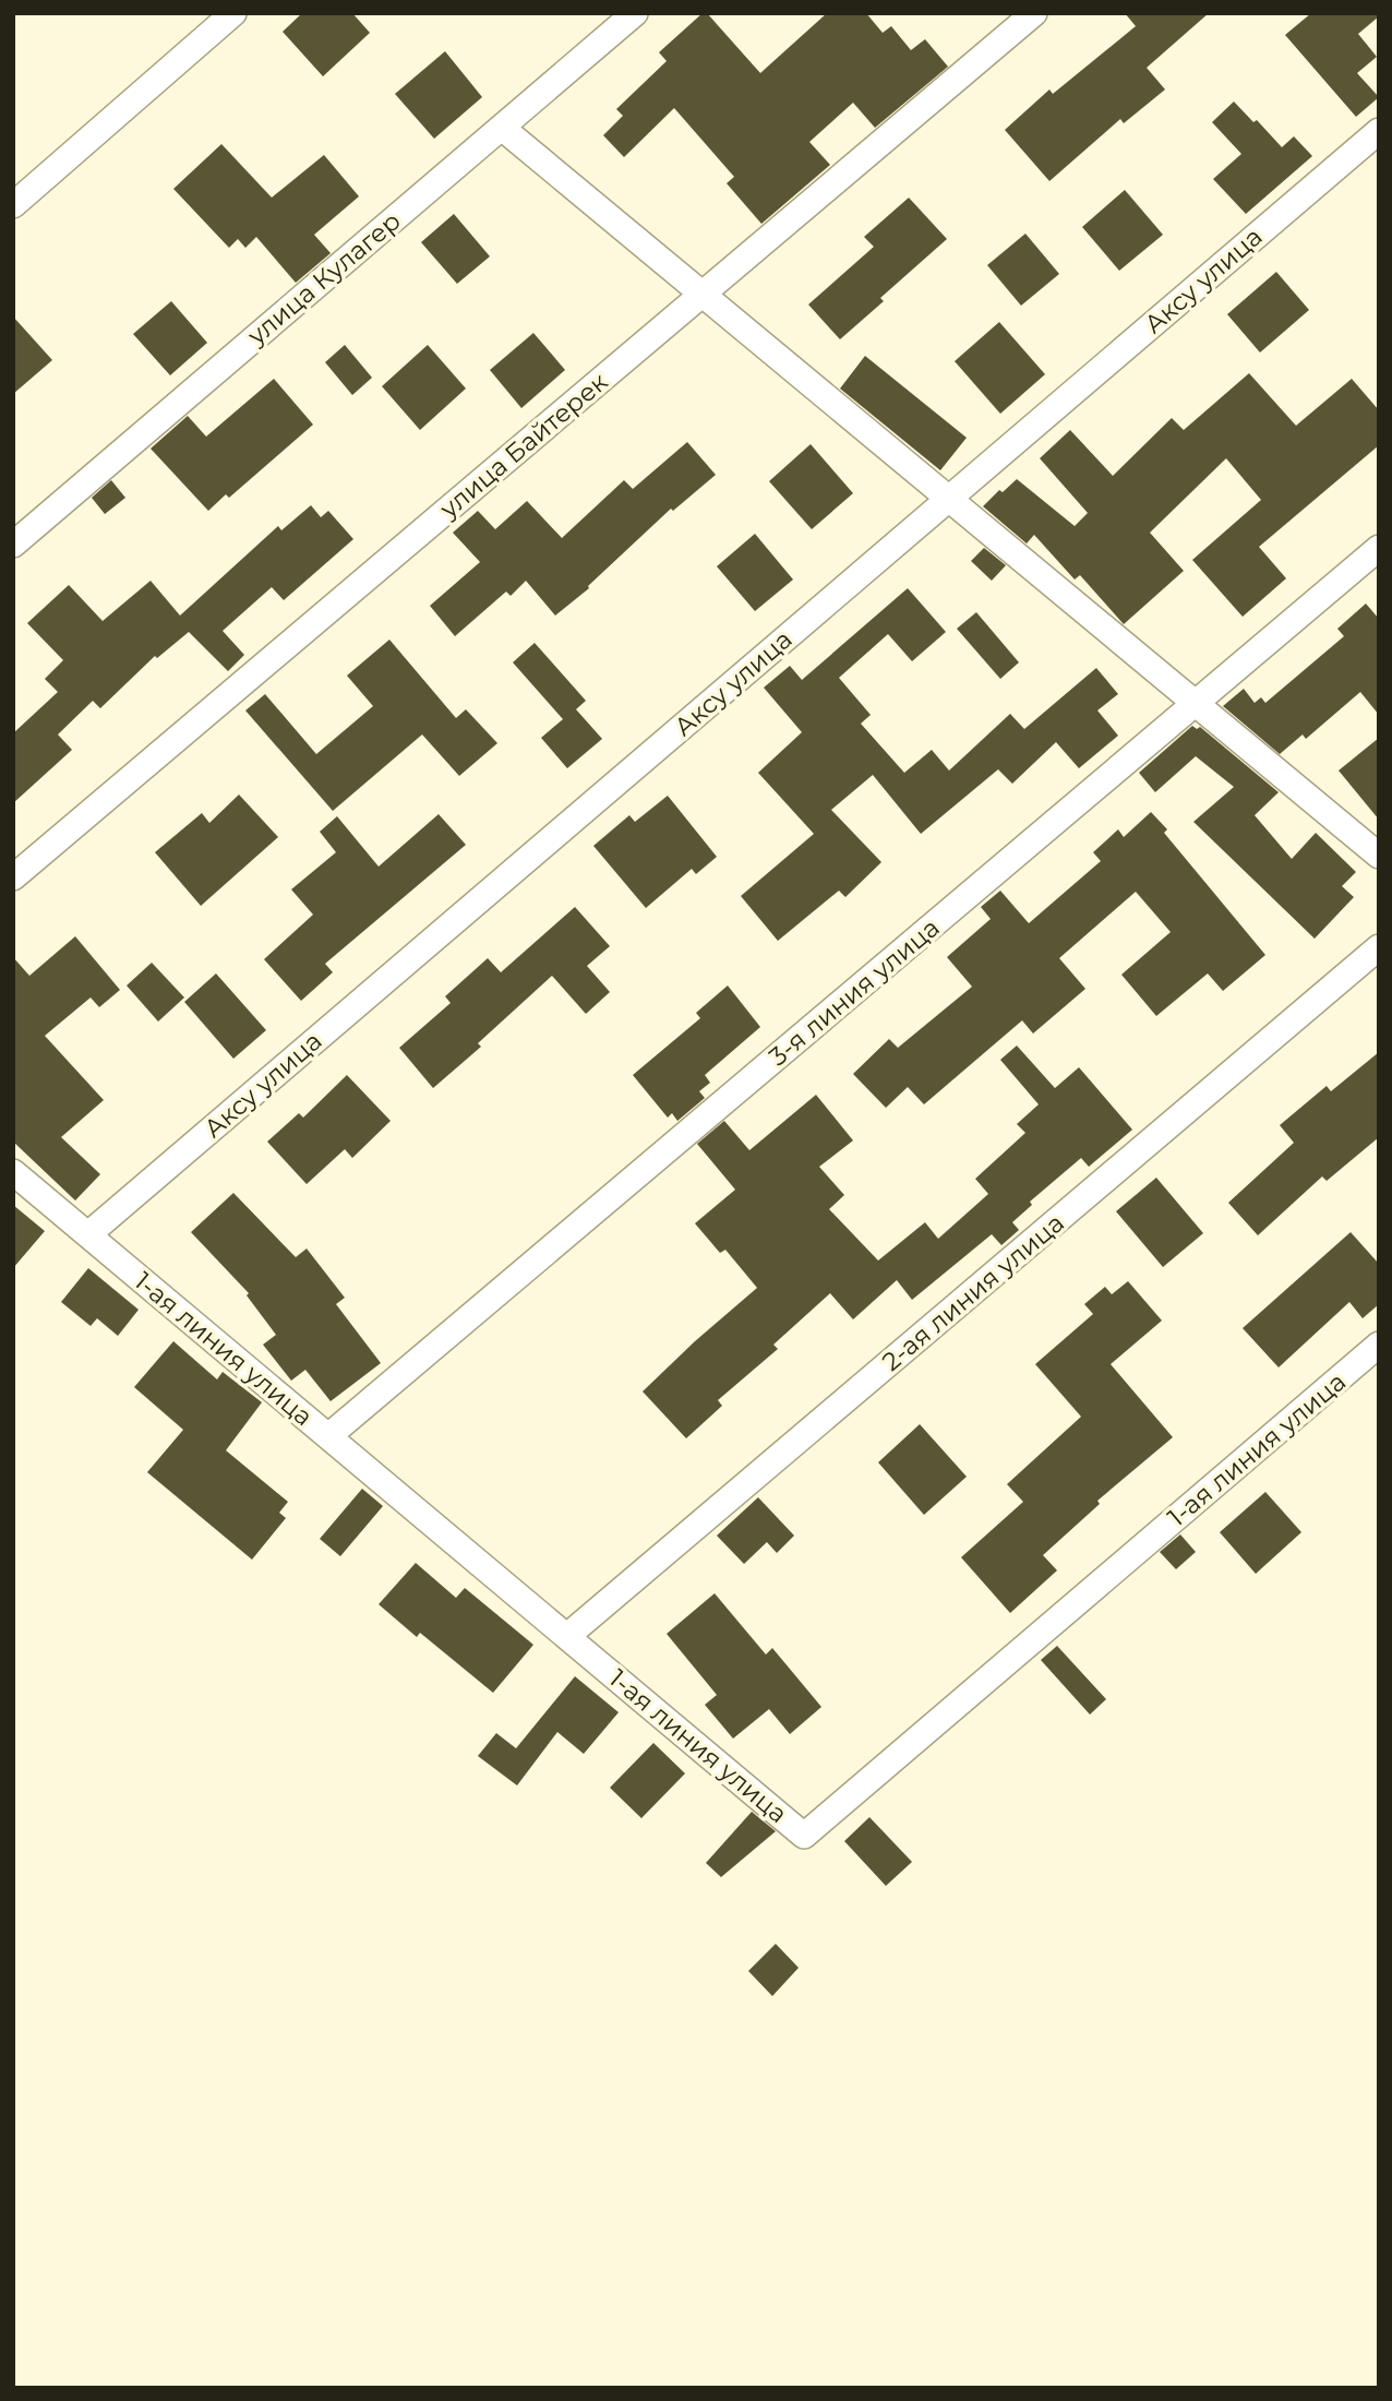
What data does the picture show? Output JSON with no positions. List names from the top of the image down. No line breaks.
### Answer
{"streets":{"street":["улица Кулагер","Аксу улица","улица Байтерек","3-я линия улица","2-ая линия улица","1-ая линия улица"]},"crossings":[["Аксу улица","1-ая линия улица"],["3-я линия улица","1-ая линия улица"],["2-ая линия улица","1-ая линия улица"]]}
